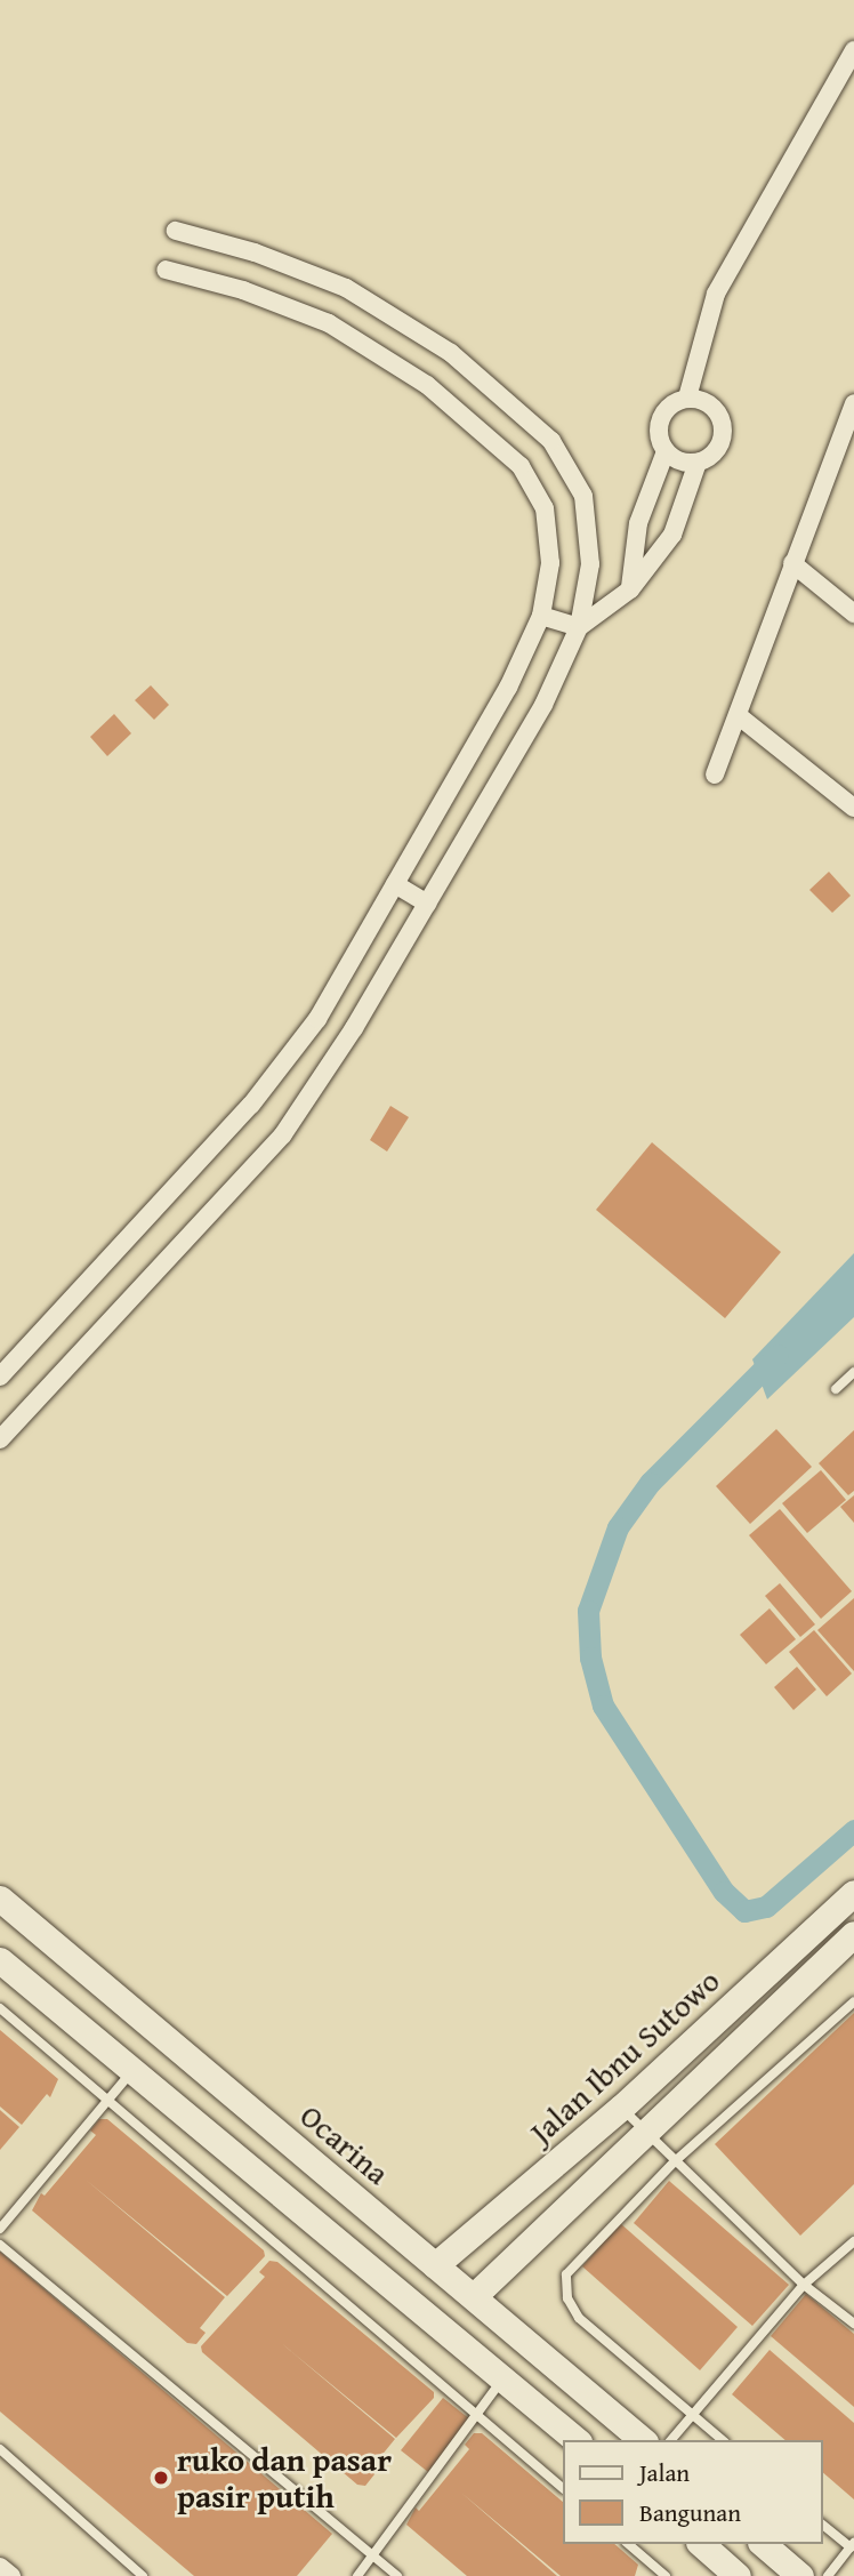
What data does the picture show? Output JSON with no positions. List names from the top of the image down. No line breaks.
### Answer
{"streets":{"main road":["Jalan Ibnu Sutowo","Ocarina"]},"crossings":[["Jalan Ibnu Sutowo","Ocarina"]],"places":["ruko dan pasar pasir putih"],"legend":["Jalan","Bangunan"]}
